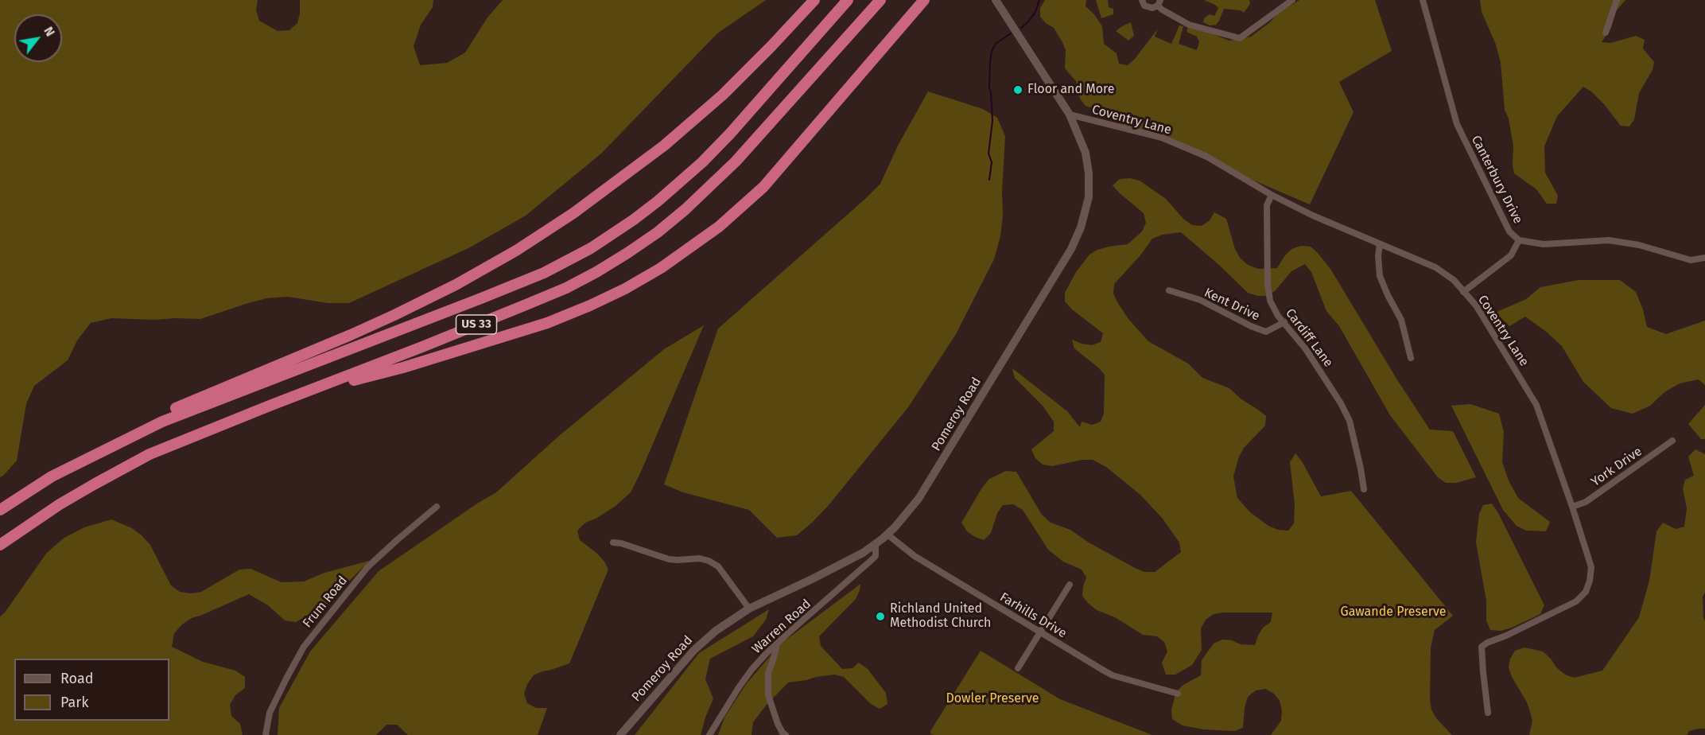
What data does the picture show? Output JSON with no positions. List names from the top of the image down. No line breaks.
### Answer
{"streets":{"highway":["US 33"],"street":["Coventry Lane","Canterbury Drive","Kent Drive","Cardiff Lane","Pomeroy Road","York Drive","Frum Road","Farhills Drive","Warren Road"]},"crossings":[["Coventry Lane","Cardiff Lane"],["Coventry Lane","Pomeroy Road"],["Coventry Lane","York Drive"],["Kent Drive","Cardiff Lane"],["Pomeroy Road","Farhills Drive"],["Pomeroy Road","Warren Road"]],"parks":["Gawande Preserve","Dowler Preserve"],"places":["Floor and More","Richland United Methodist Church"],"legend":["Road","Park"],"north":"top right"}
